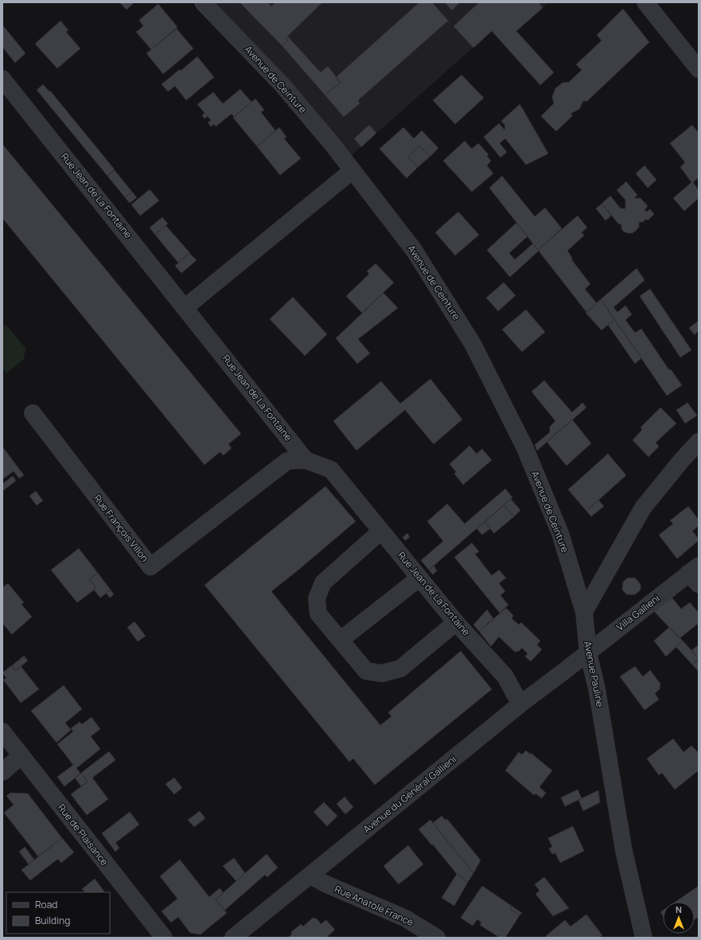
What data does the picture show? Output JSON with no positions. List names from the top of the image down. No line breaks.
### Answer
{"streets":{"street":["Avenue de Ceinture","Rue Jean de La Fontaine","Rue François Villon","Villa Gallieni","Avenue Pauline","Avenue du Général Gallieni","Rue de Plaisance","Rue Anatole France"]},"crossings":[["Avenue de Ceinture","Avenue Pauline"],["Rue Jean de La Fontaine","Rue François Villon"],["Rue Jean de La Fontaine","Avenue du Général Gallieni"],["Villa Gallieni","Avenue Pauline"],["Villa Gallieni","Avenue du Général Gallieni"],["Avenue Pauline","Avenue du Général Gallieni"],["Avenue du Général Gallieni","Rue Anatole France"]],"legend":["Road","Building"],"north":"top"}
